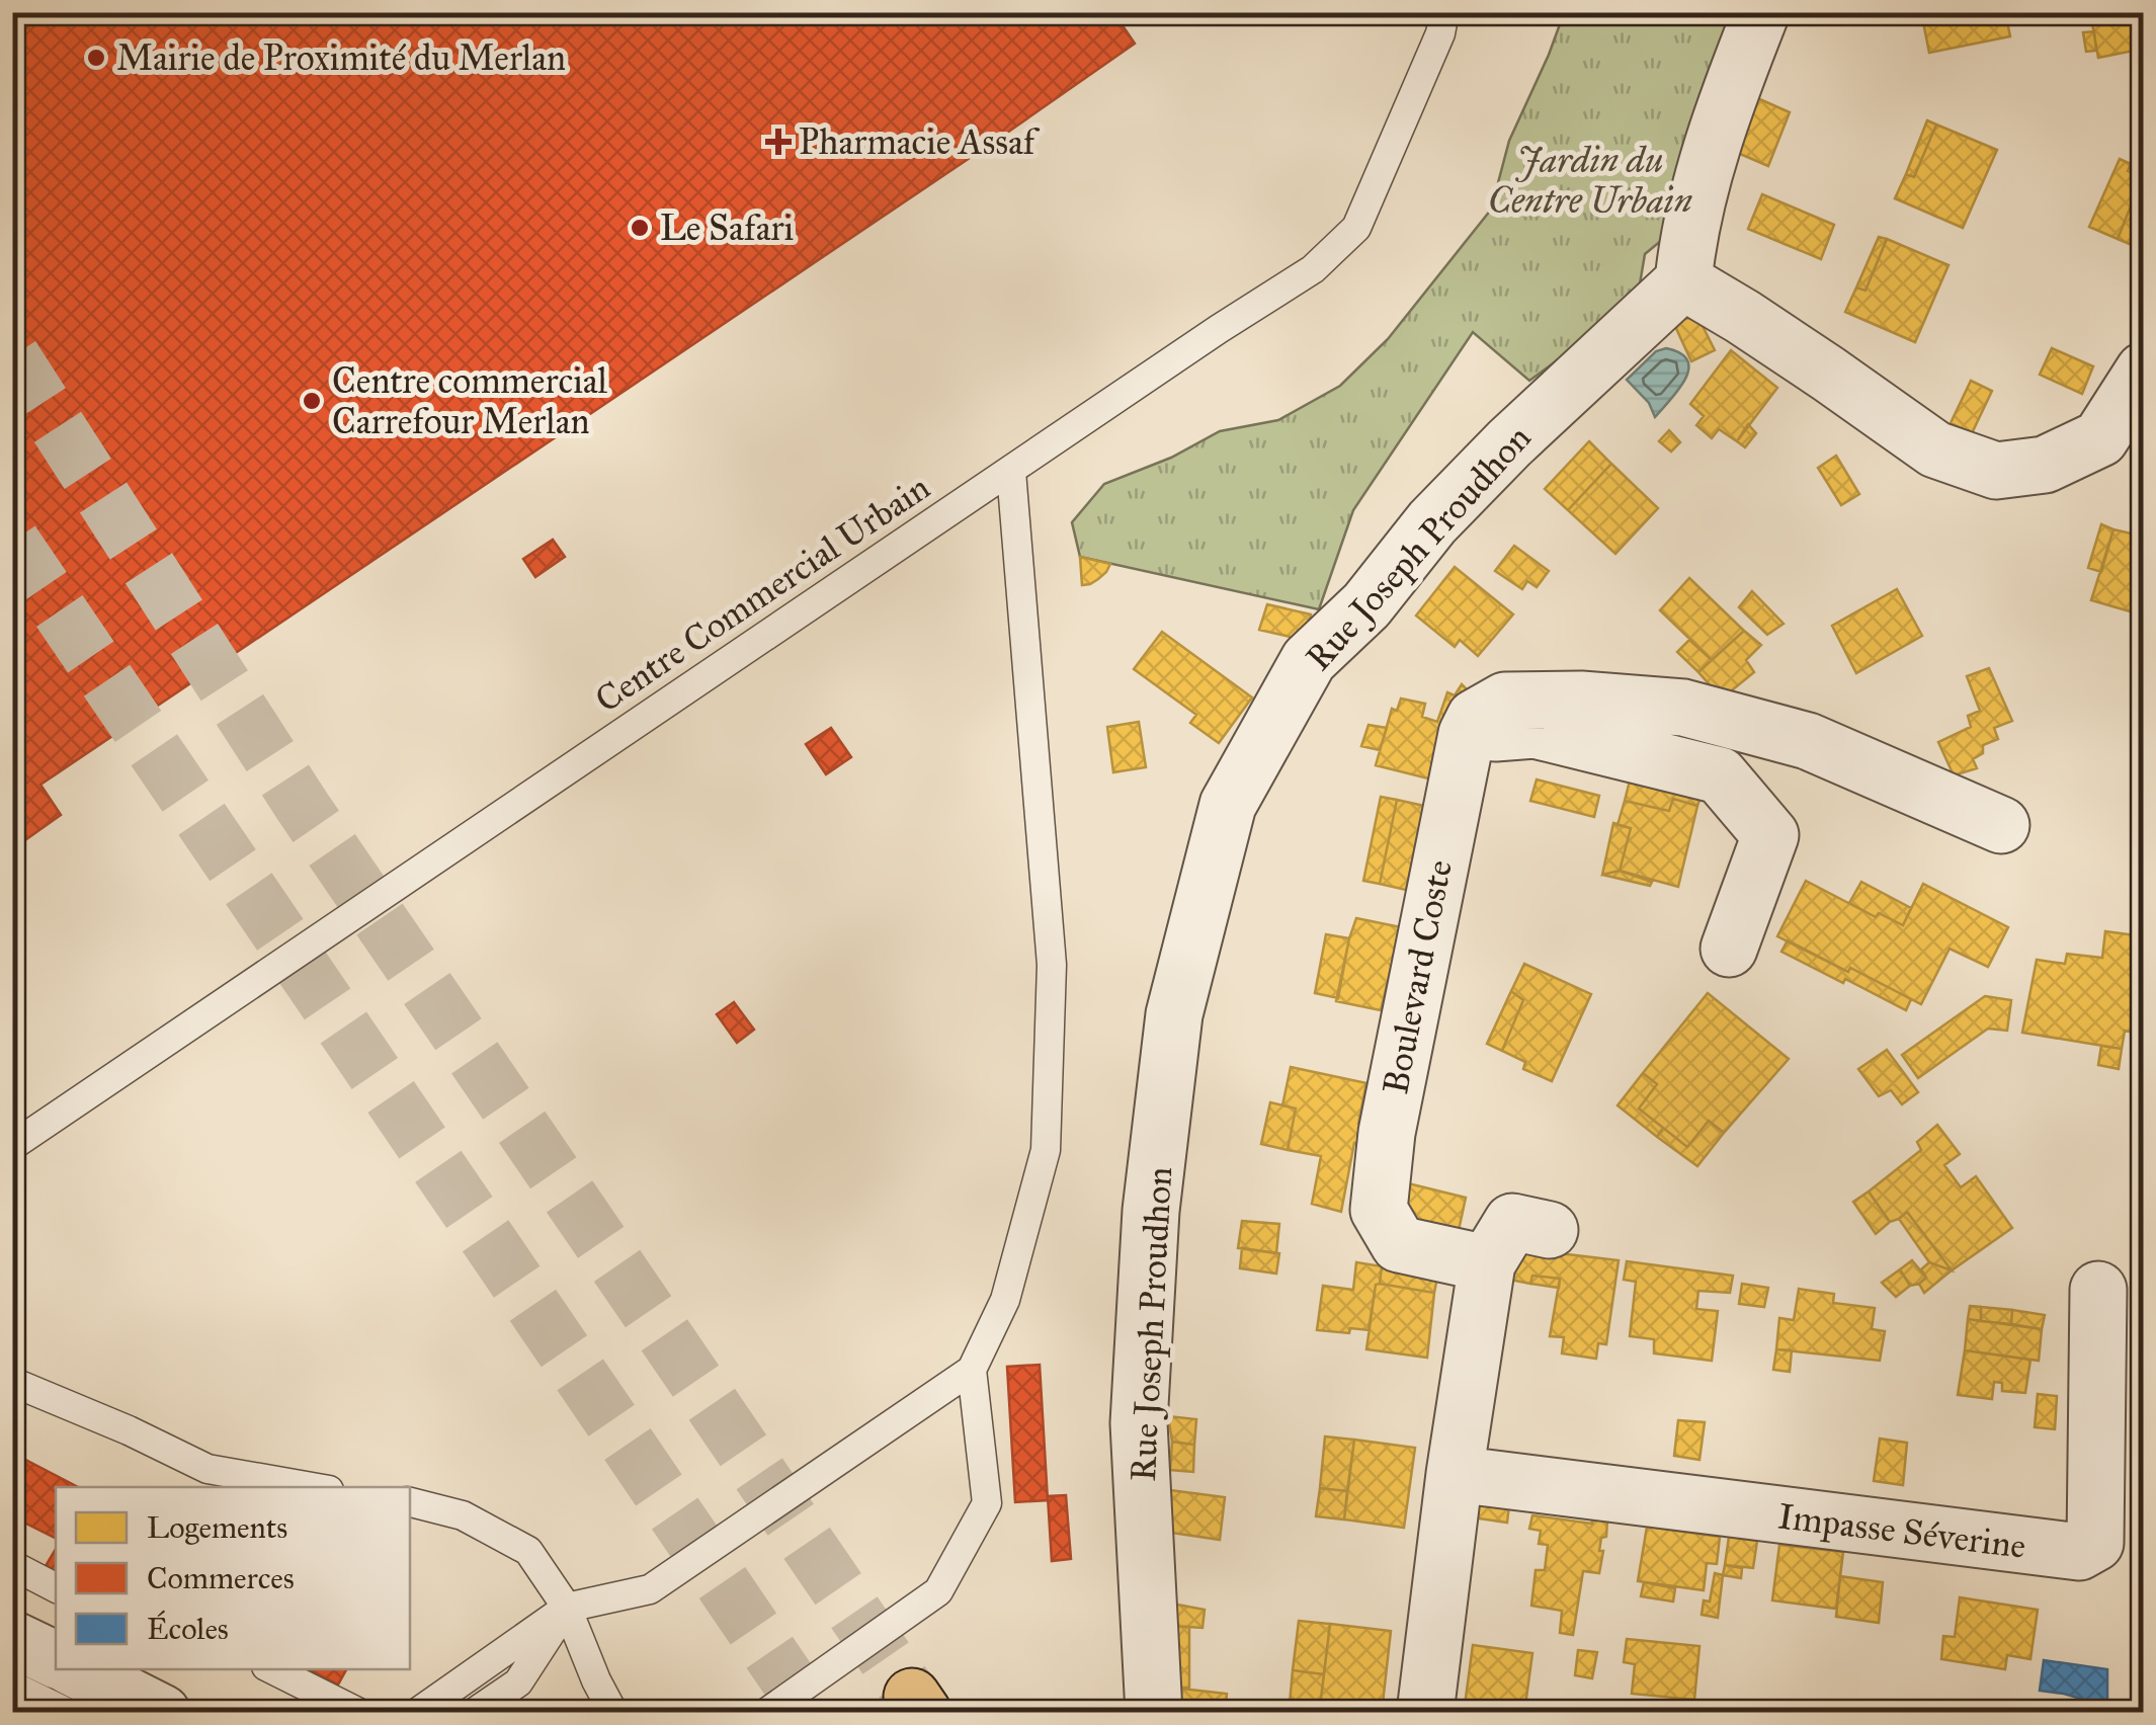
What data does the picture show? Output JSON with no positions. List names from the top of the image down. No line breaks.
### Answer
{"streets":{"street":["Rue Joseph Proudhon","Boulevard Coste","Impasse Séverine"],"lane":["Centre Commercial Urbain"]},"parks":["Jardin du Centre Urbain"],"places":{"other":["Mairie de Proximité du Merlan","Le Safari","Centre commercial Carrefour Merlan"],"health":["Pharmacie Assaf"]},"legend":["Logements","Commerces","Écoles"]}
